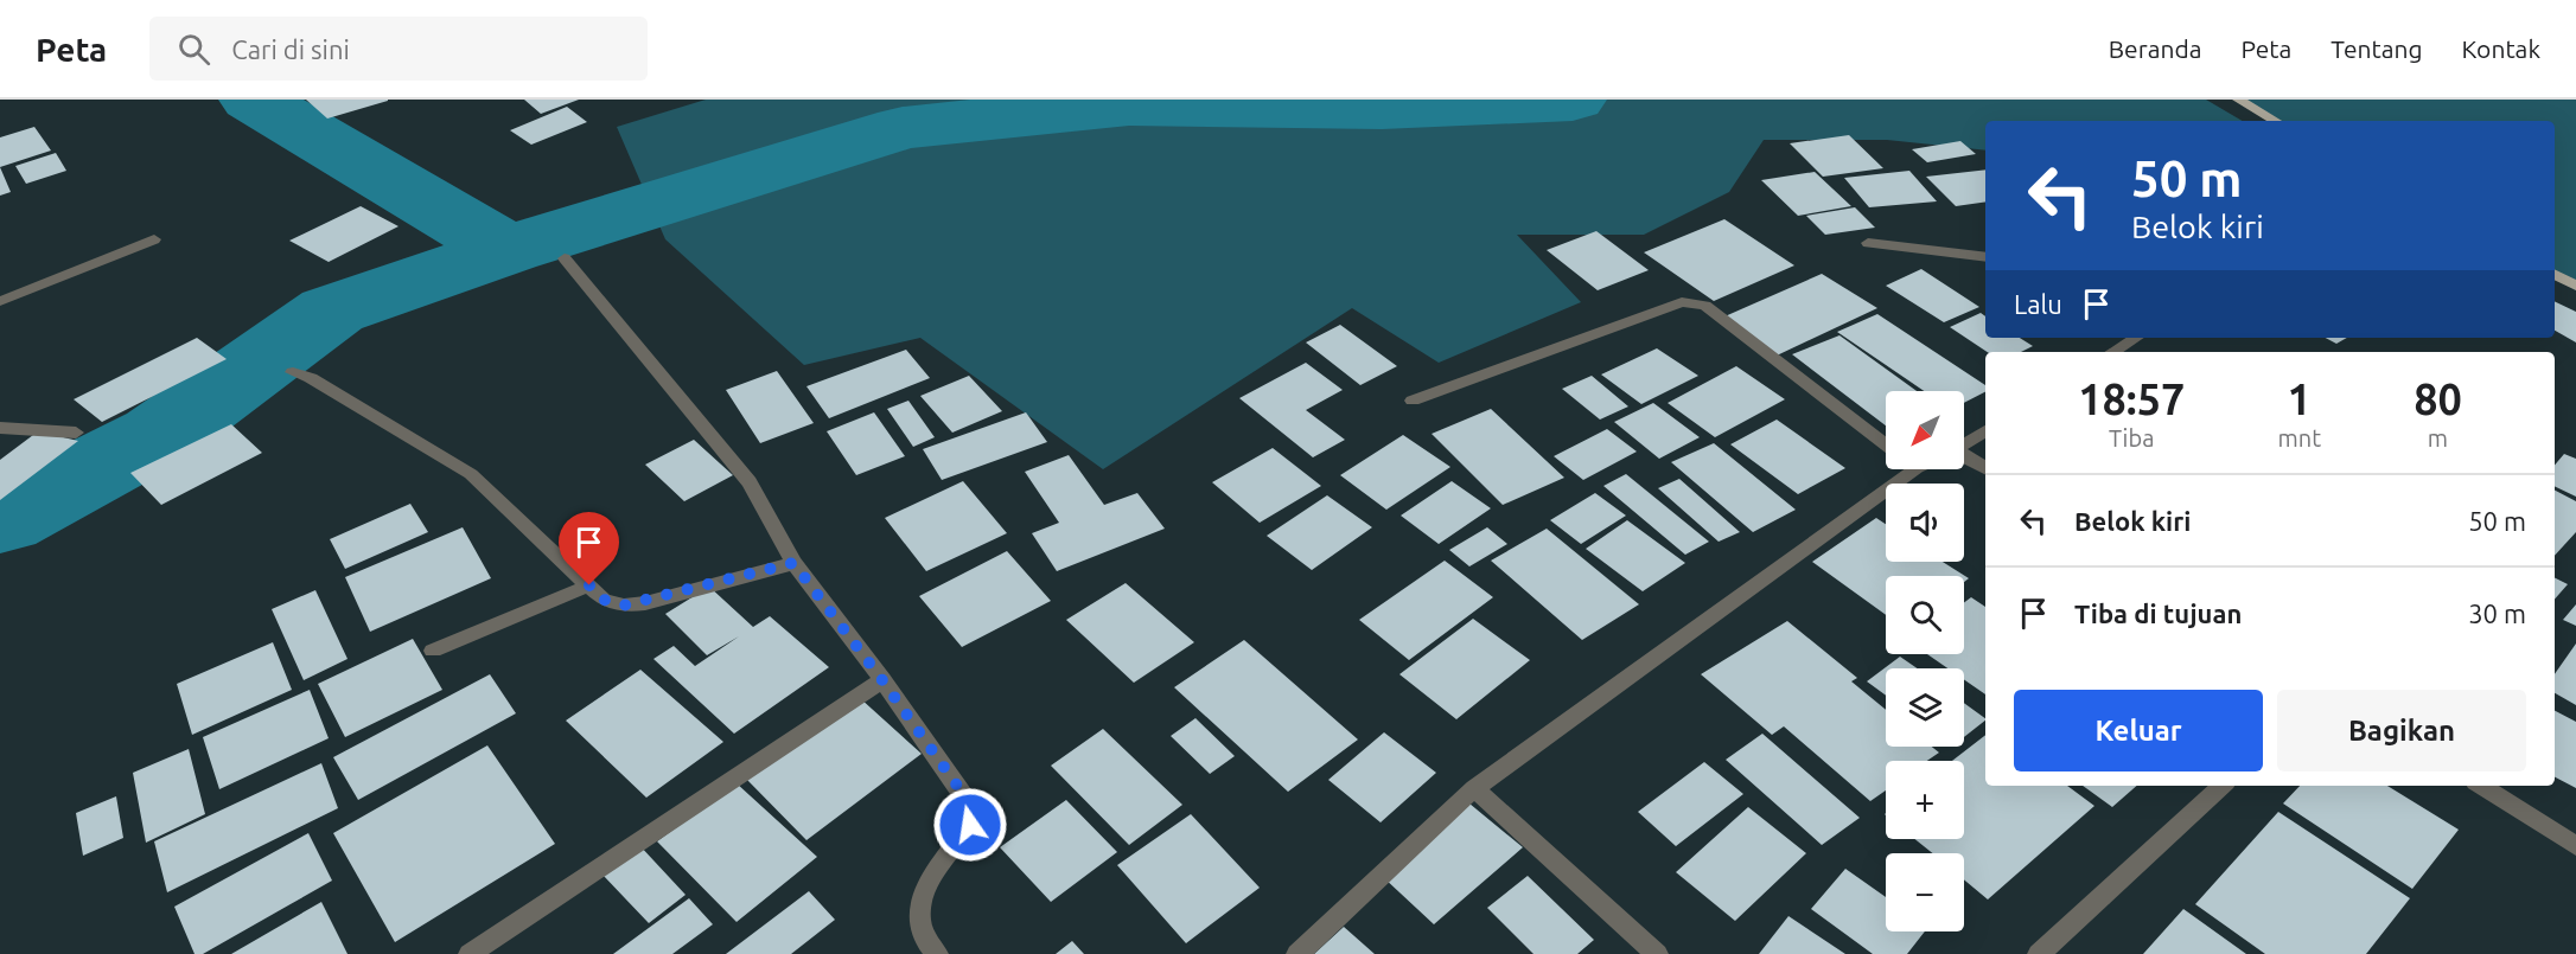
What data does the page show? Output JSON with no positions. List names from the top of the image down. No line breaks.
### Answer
{"north":"bottom left","page":{"header":"Peta","search":"Cari di sini","nav":["Beranda","Peta","Tentang","Kontak"],"turn":["50 m","Belok kiri"],"then":"Lalu","eta":["18:57","Tiba","1","mnt","80","m"],"map_buttons":["+","−"],"list":[{"name":"Belok kiri","value":"50 m"},{"name":"Tiba di tujuan","value":"30 m"}],"buttons":["Keluar","Bagikan"]}}
